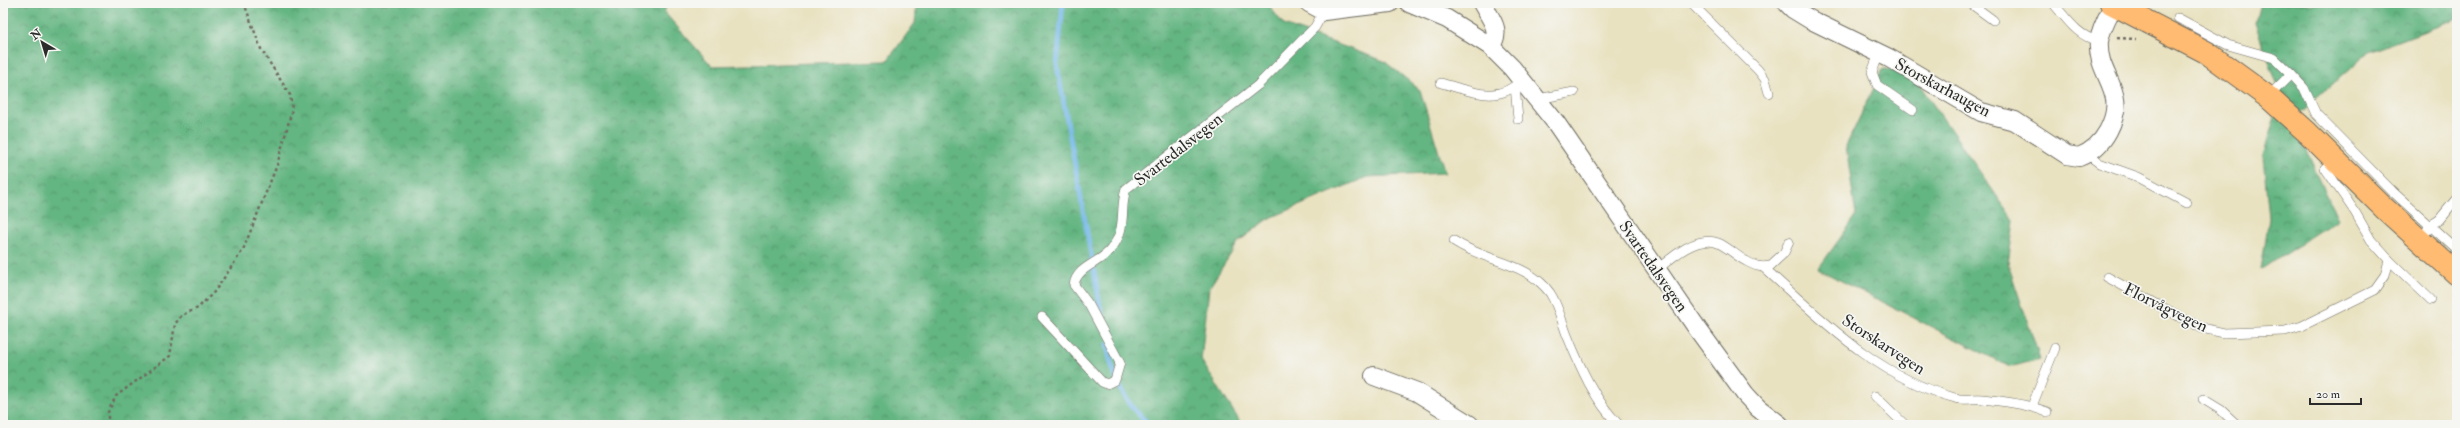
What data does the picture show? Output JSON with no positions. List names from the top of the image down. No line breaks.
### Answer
{"streets":{"street":["Storskarhaugen","Svartedalsvegen"],"lane":["Florvågvegen","Storskarvegen"]},"crossings":[["Svartedalsvegen","Storskarvegen"]],"scale_bar":"20 m","north":"top left"}
